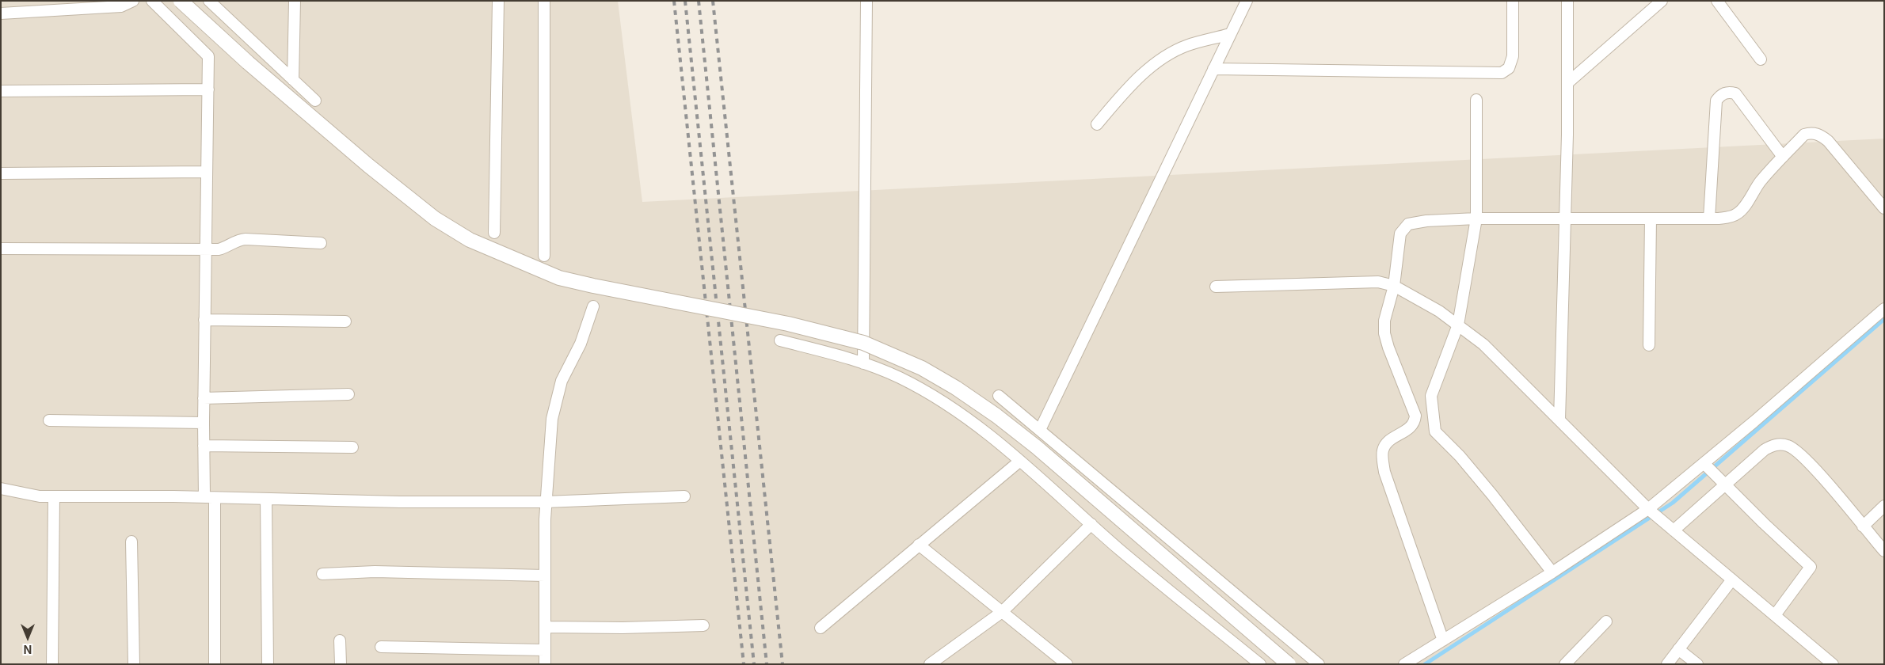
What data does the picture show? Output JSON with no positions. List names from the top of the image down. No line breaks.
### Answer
{"north":"bottom"}
